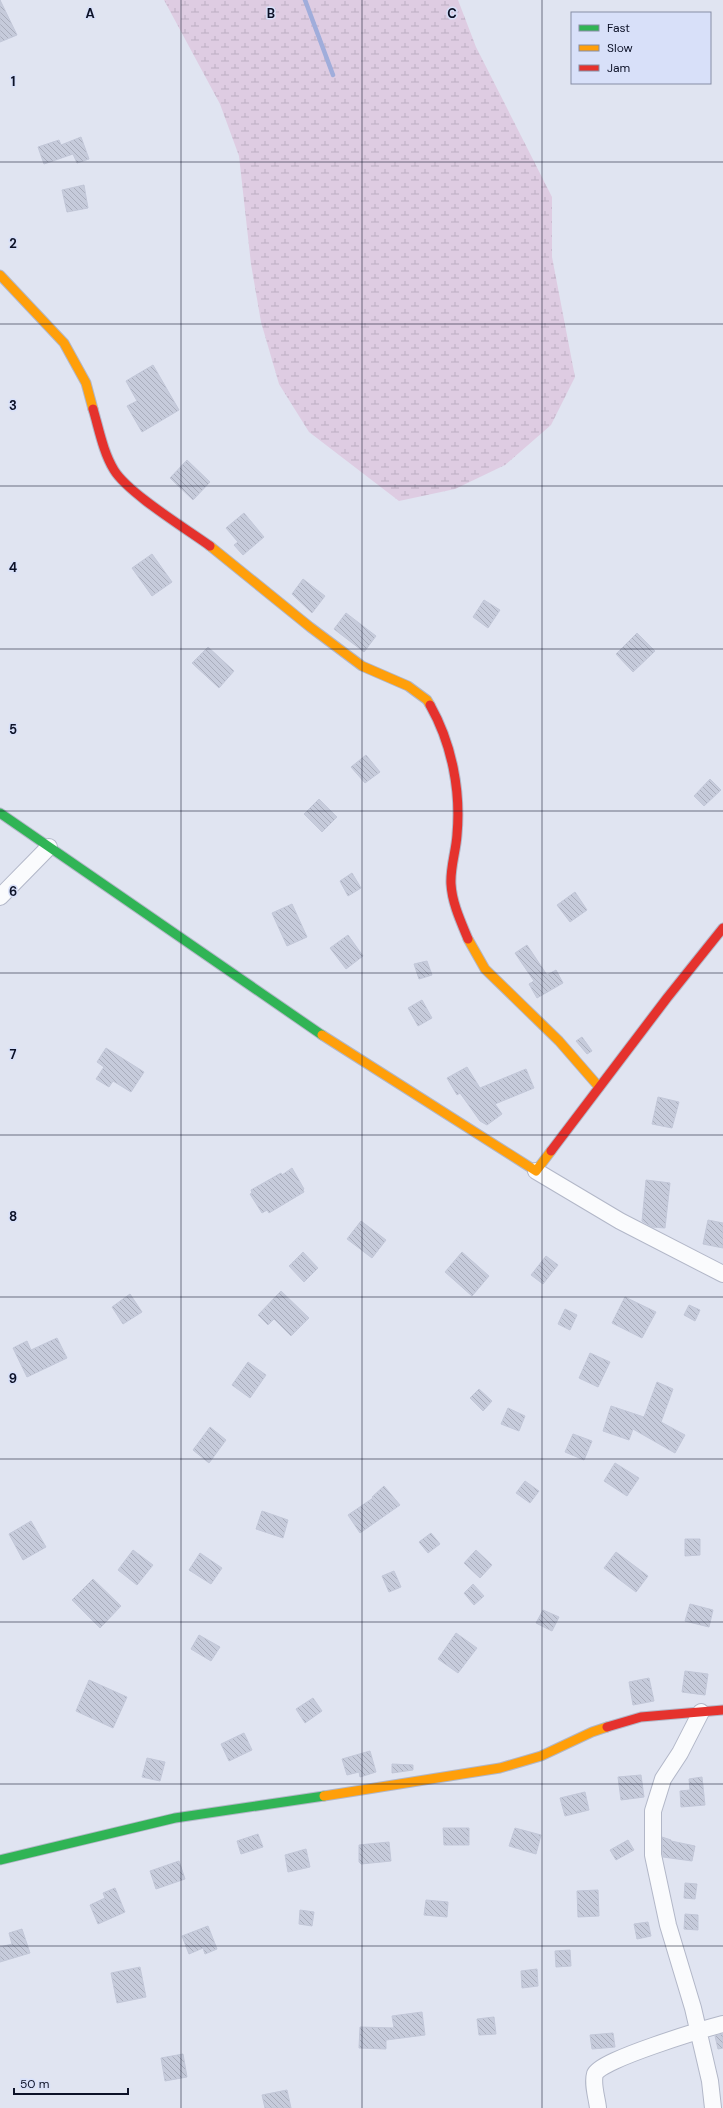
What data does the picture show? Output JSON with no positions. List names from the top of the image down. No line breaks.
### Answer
{"legend":["Fast","Slow","Jam"],"scale_bar":"50 m","grid":{"columns":["A","B","C"],"rows":["1","2","3","4","5","6","7","8","9"]}}
